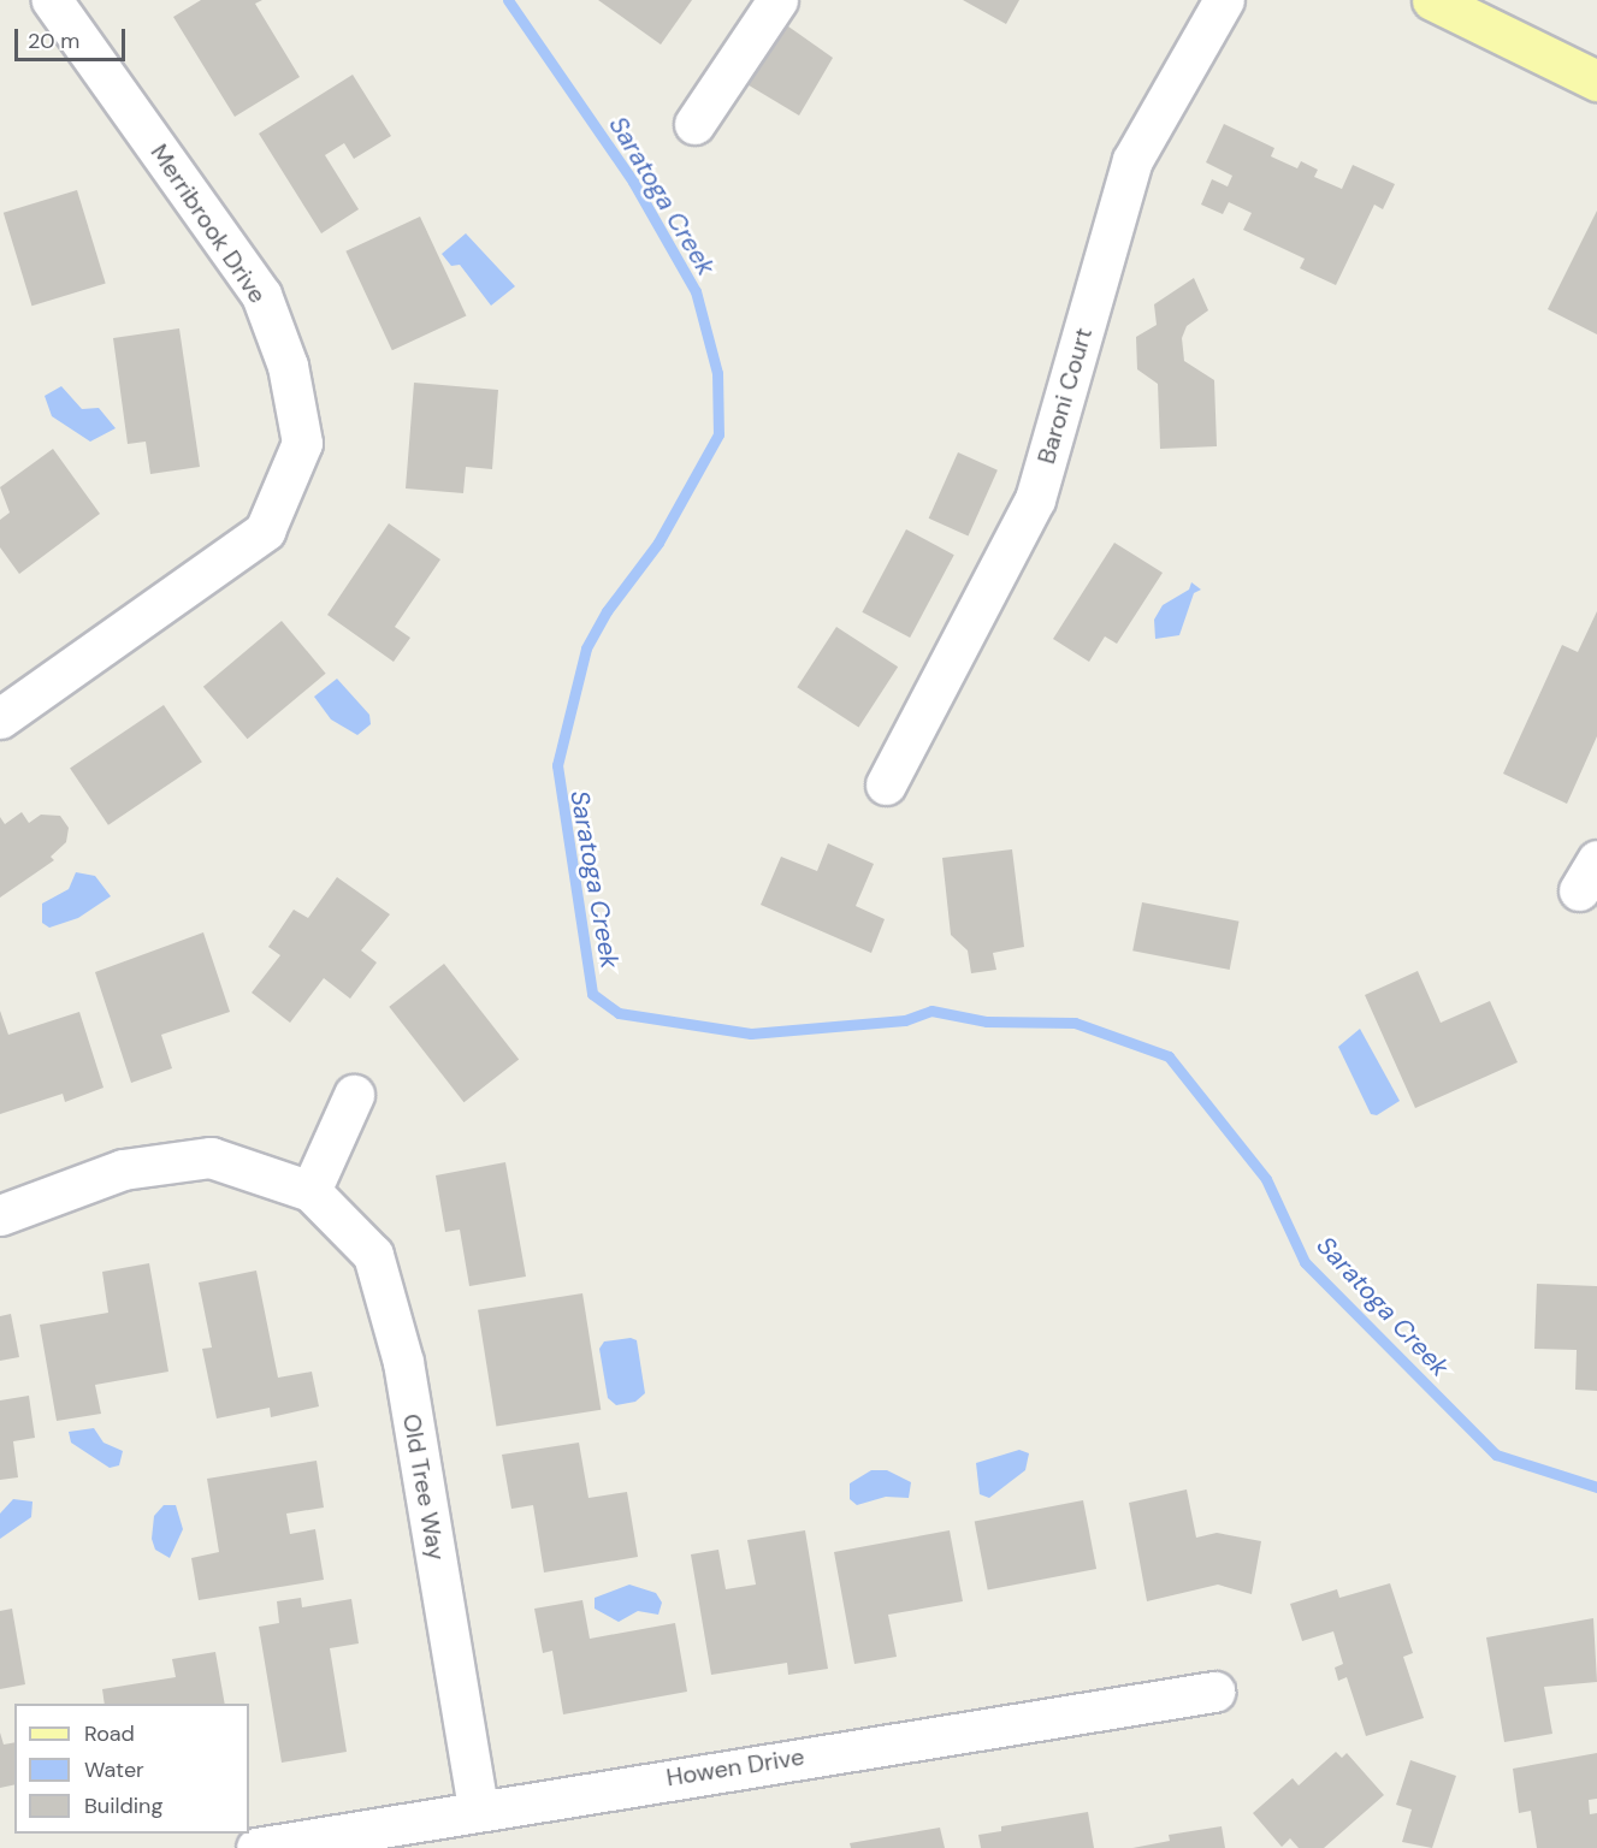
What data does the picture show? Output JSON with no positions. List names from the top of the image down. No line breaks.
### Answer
{"streets":{"street":["Merribrook Drive","Baroni Court","Old Tree Way","Howen Drive"]},"crossings":[["Old Tree Way","Howen Drive"]],"water":["Saratoga Creek"],"legend":["Road","Water","Building"],"scale_bar":"20 m"}
